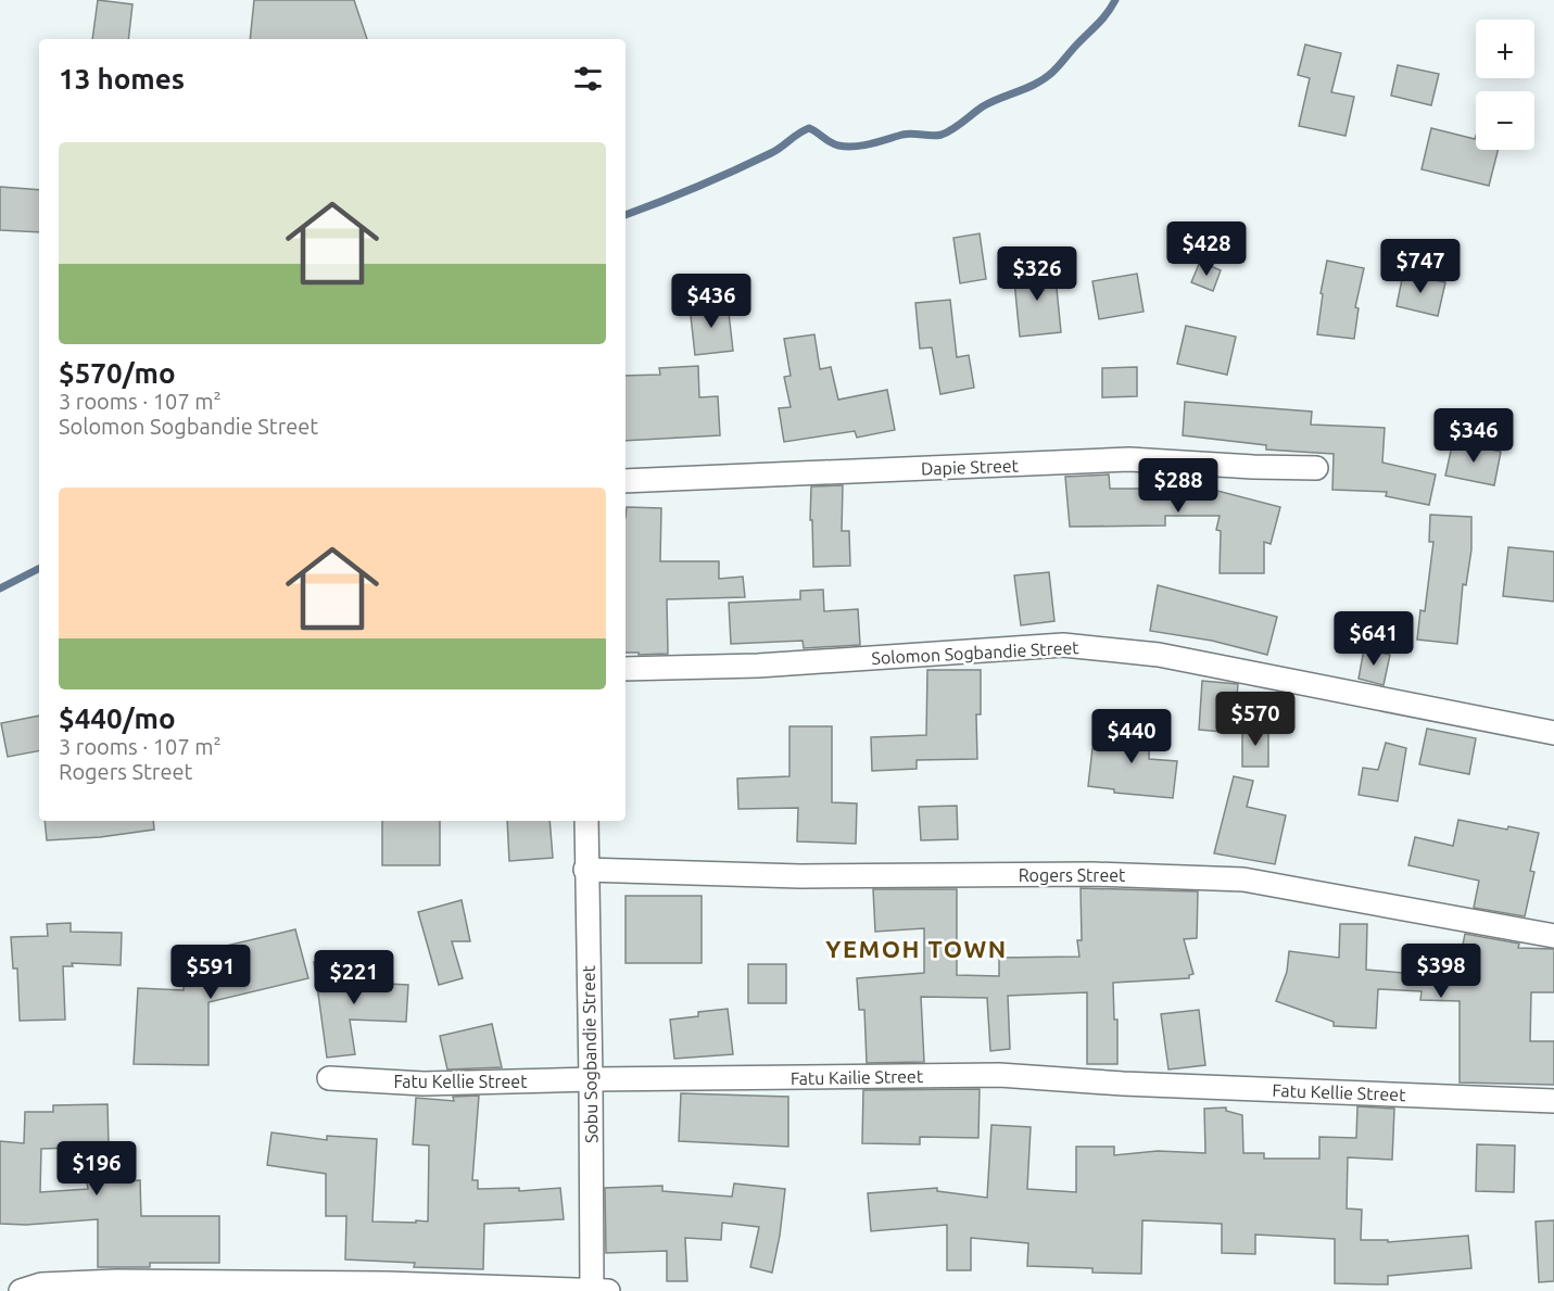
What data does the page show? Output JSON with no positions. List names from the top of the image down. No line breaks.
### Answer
{"streets":{"street":["Dapie Street","Solomon Sogbandie Street","Rogers Street","Sobu Sogbandie Street","Fatu Kailie Street","Fatu Kellie Street"]},"crossings":[["Rogers Street","Sobu Sogbandie Street"],["Sobu Sogbandie Street","Fatu Kailie Street"],["Sobu Sogbandie Street","Fatu Kellie Street"],["Fatu Kailie Street","Fatu Kellie Street"]],"districts":["YEMOH TOWN"],"page":{"map_buttons":["+","−"],"heading":"13 homes","list":[{"name":"$570/mo","note":"3 rooms · 107 m² · Solomon Sogbandie Street"},{"name":"$440/mo","note":"3 rooms · 107 m² · Rogers Street"}],"price":["$428","$747","$326","$436","$346","$288","$641","$570","$440","$398","$591","$221","$196"]}}
